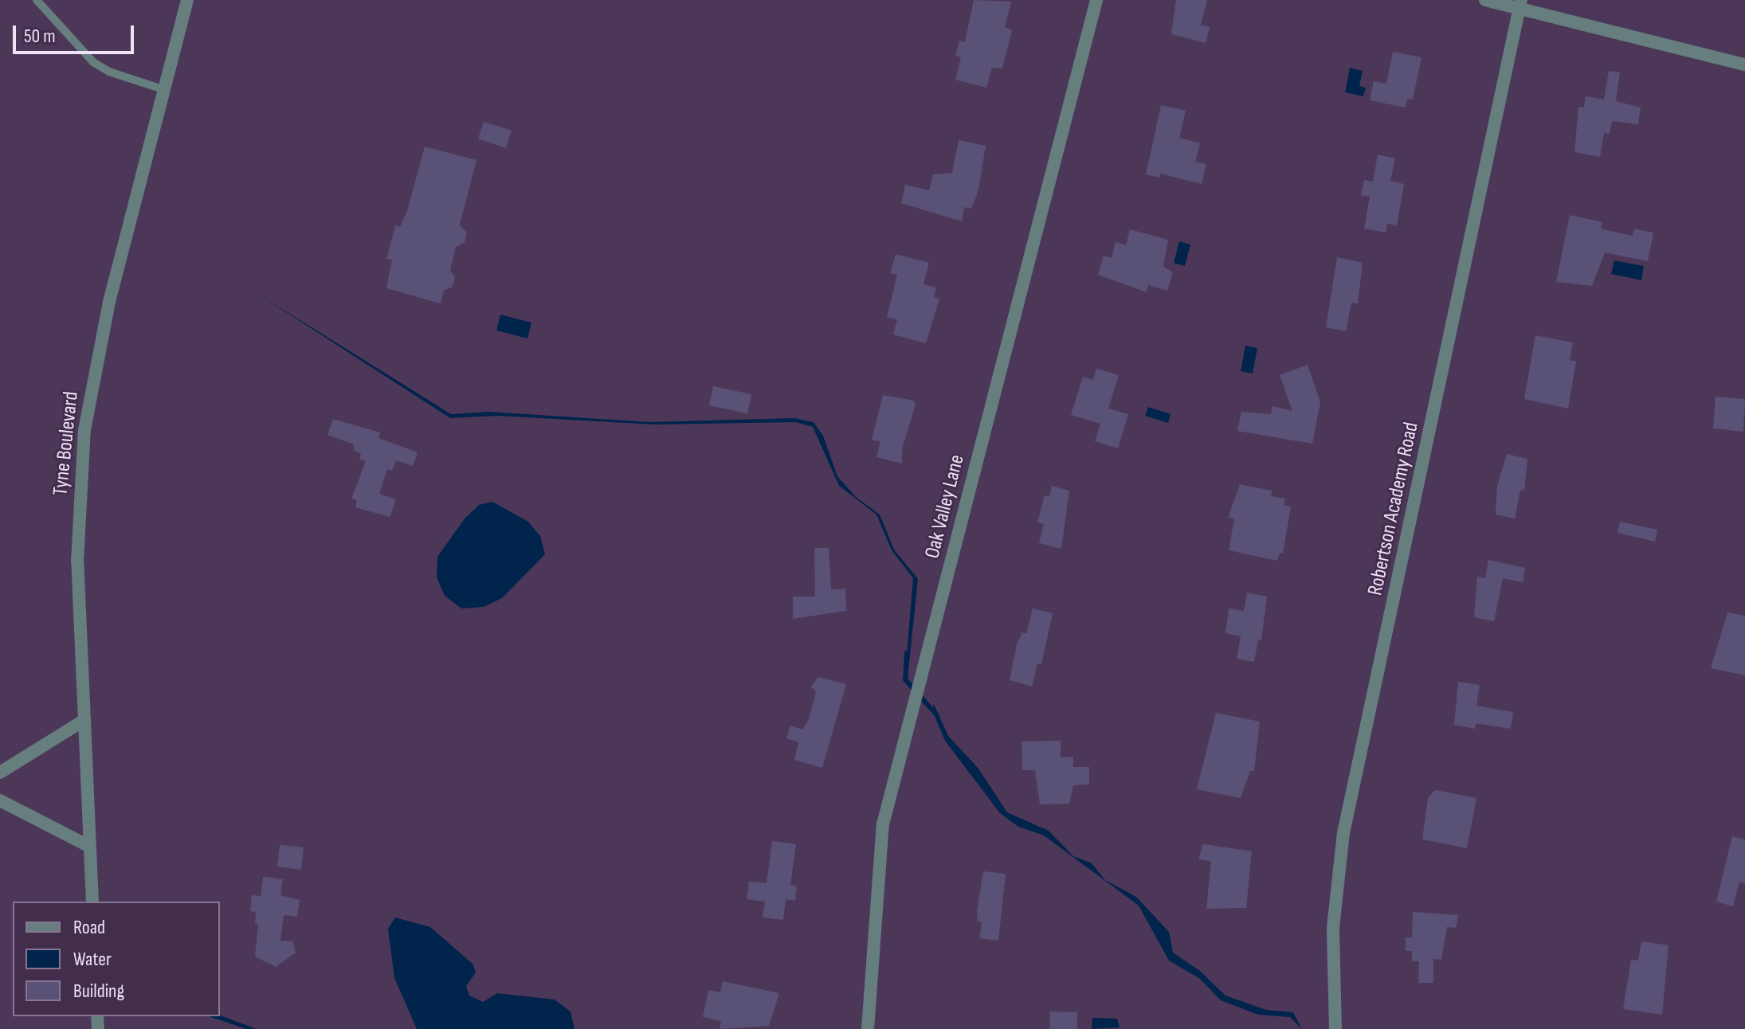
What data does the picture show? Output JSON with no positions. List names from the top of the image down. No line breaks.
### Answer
{"streets":{"street":["Tyne Boulevard","Oak Valley Lane","Robertson Academy Road"]},"legend":["Road","Water","Building"],"scale_bar":"50 m"}
